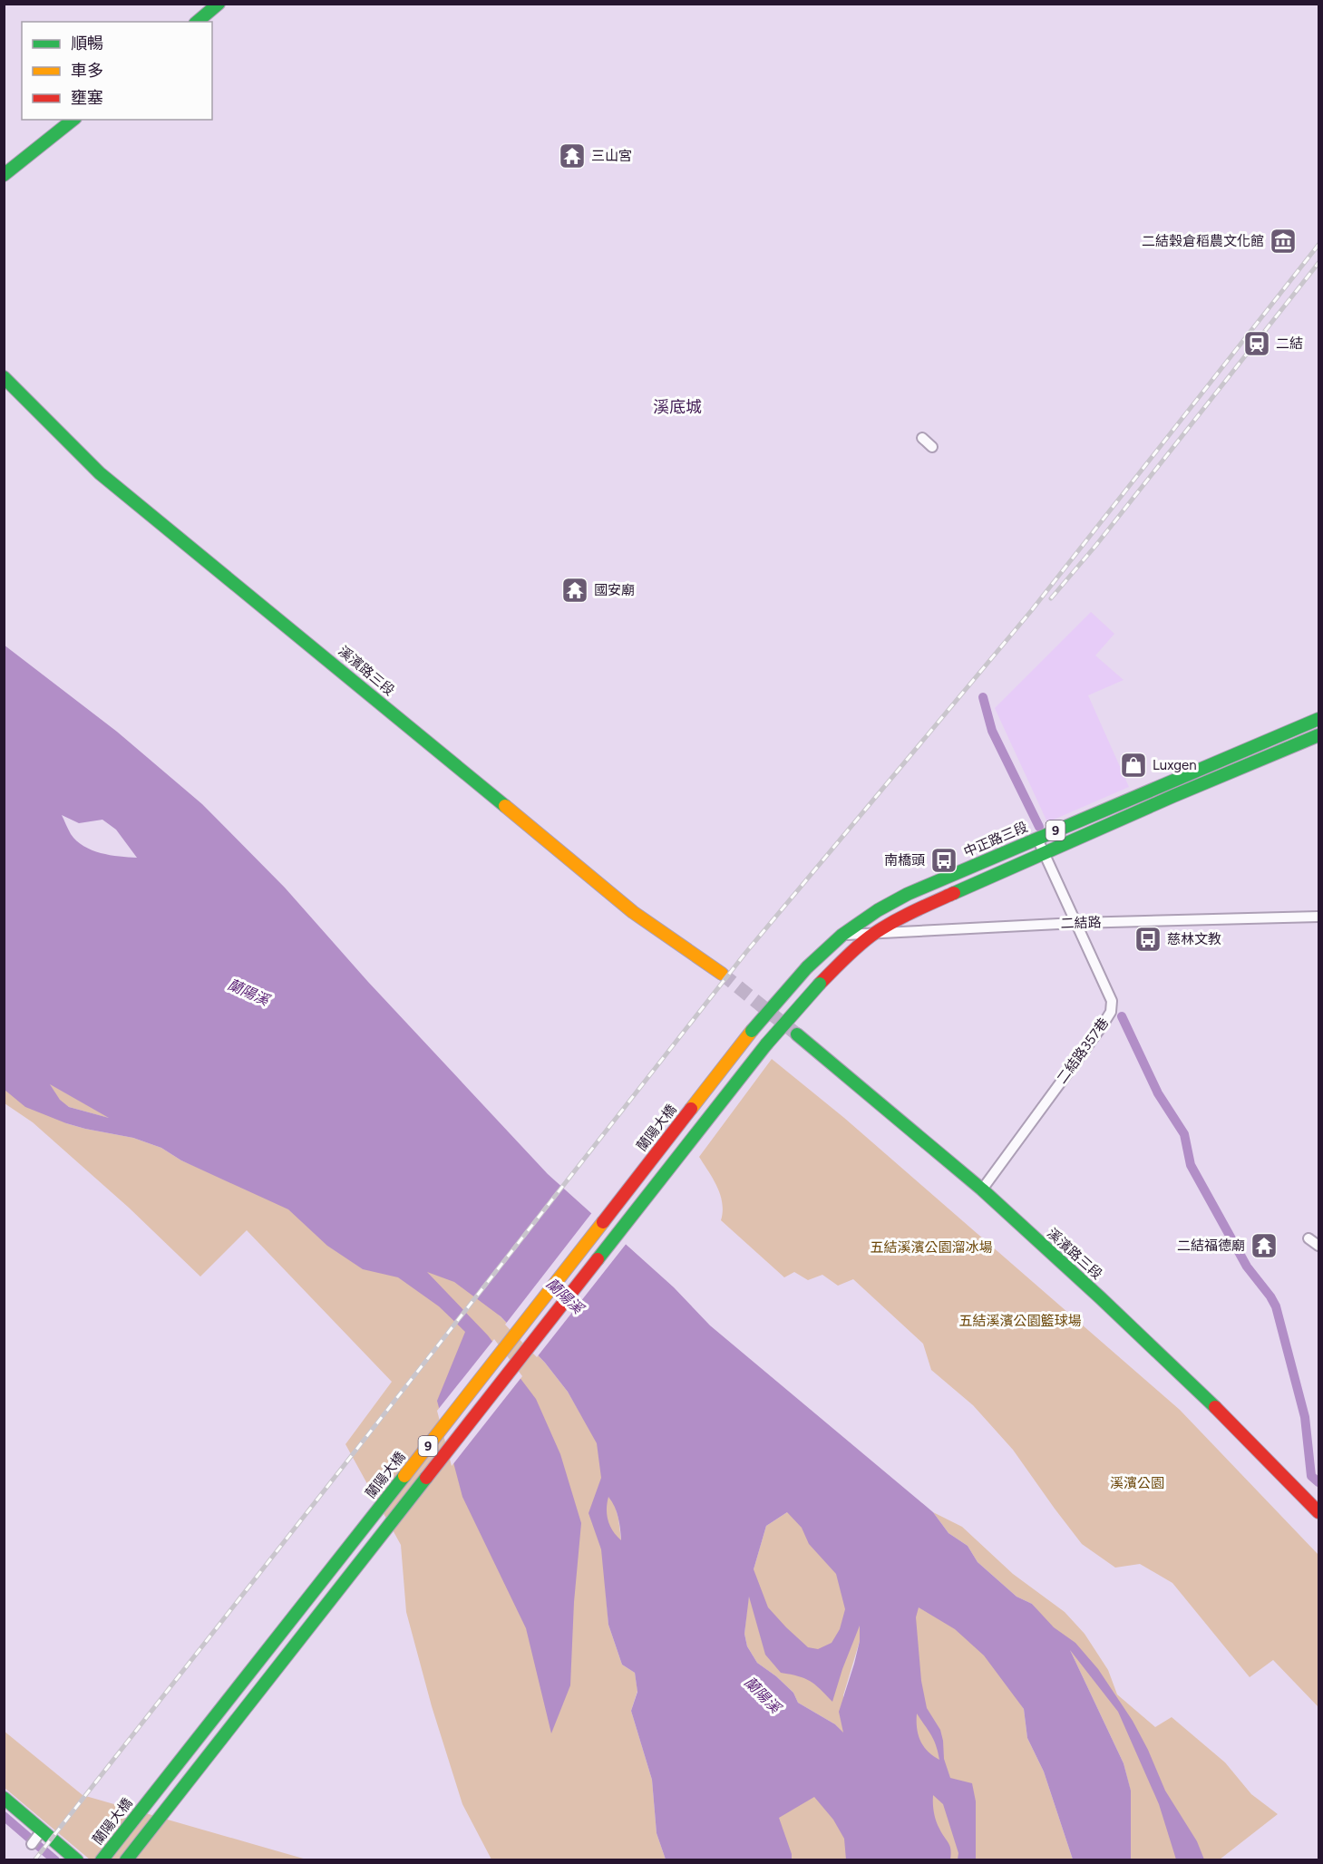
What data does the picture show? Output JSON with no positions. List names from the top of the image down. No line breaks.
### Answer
{"streets":{"main road":["溪濱路三段","9","中正路三段","蘭陽大橋"],"street":["二結路","二結路357巷"]},"crossings":[["溪濱路三段","二結路357巷"],["9","二結路"],["9","二結路357巷"],["中正路三段","二結路"],["中正路三段","二結路357巷"],["中正路三段","蘭陽大橋"],["二結路","二結路357巷"]],"districts":["溪底城"],"water":["蘭陽溪"],"parks":["五結溪濱公園溜冰場","五結溪濱公園籃球場","溪濱公園"],"places":{"temple":["三山宮","國安廟","二結福德廟"],"museum":["二結穀倉稻農文化館"],"station":["二結"],"shop":["Luxgen"],"bus stop":["南橋頭","慈林文教"]},"legend":["順暢","車多","壅塞"]}
